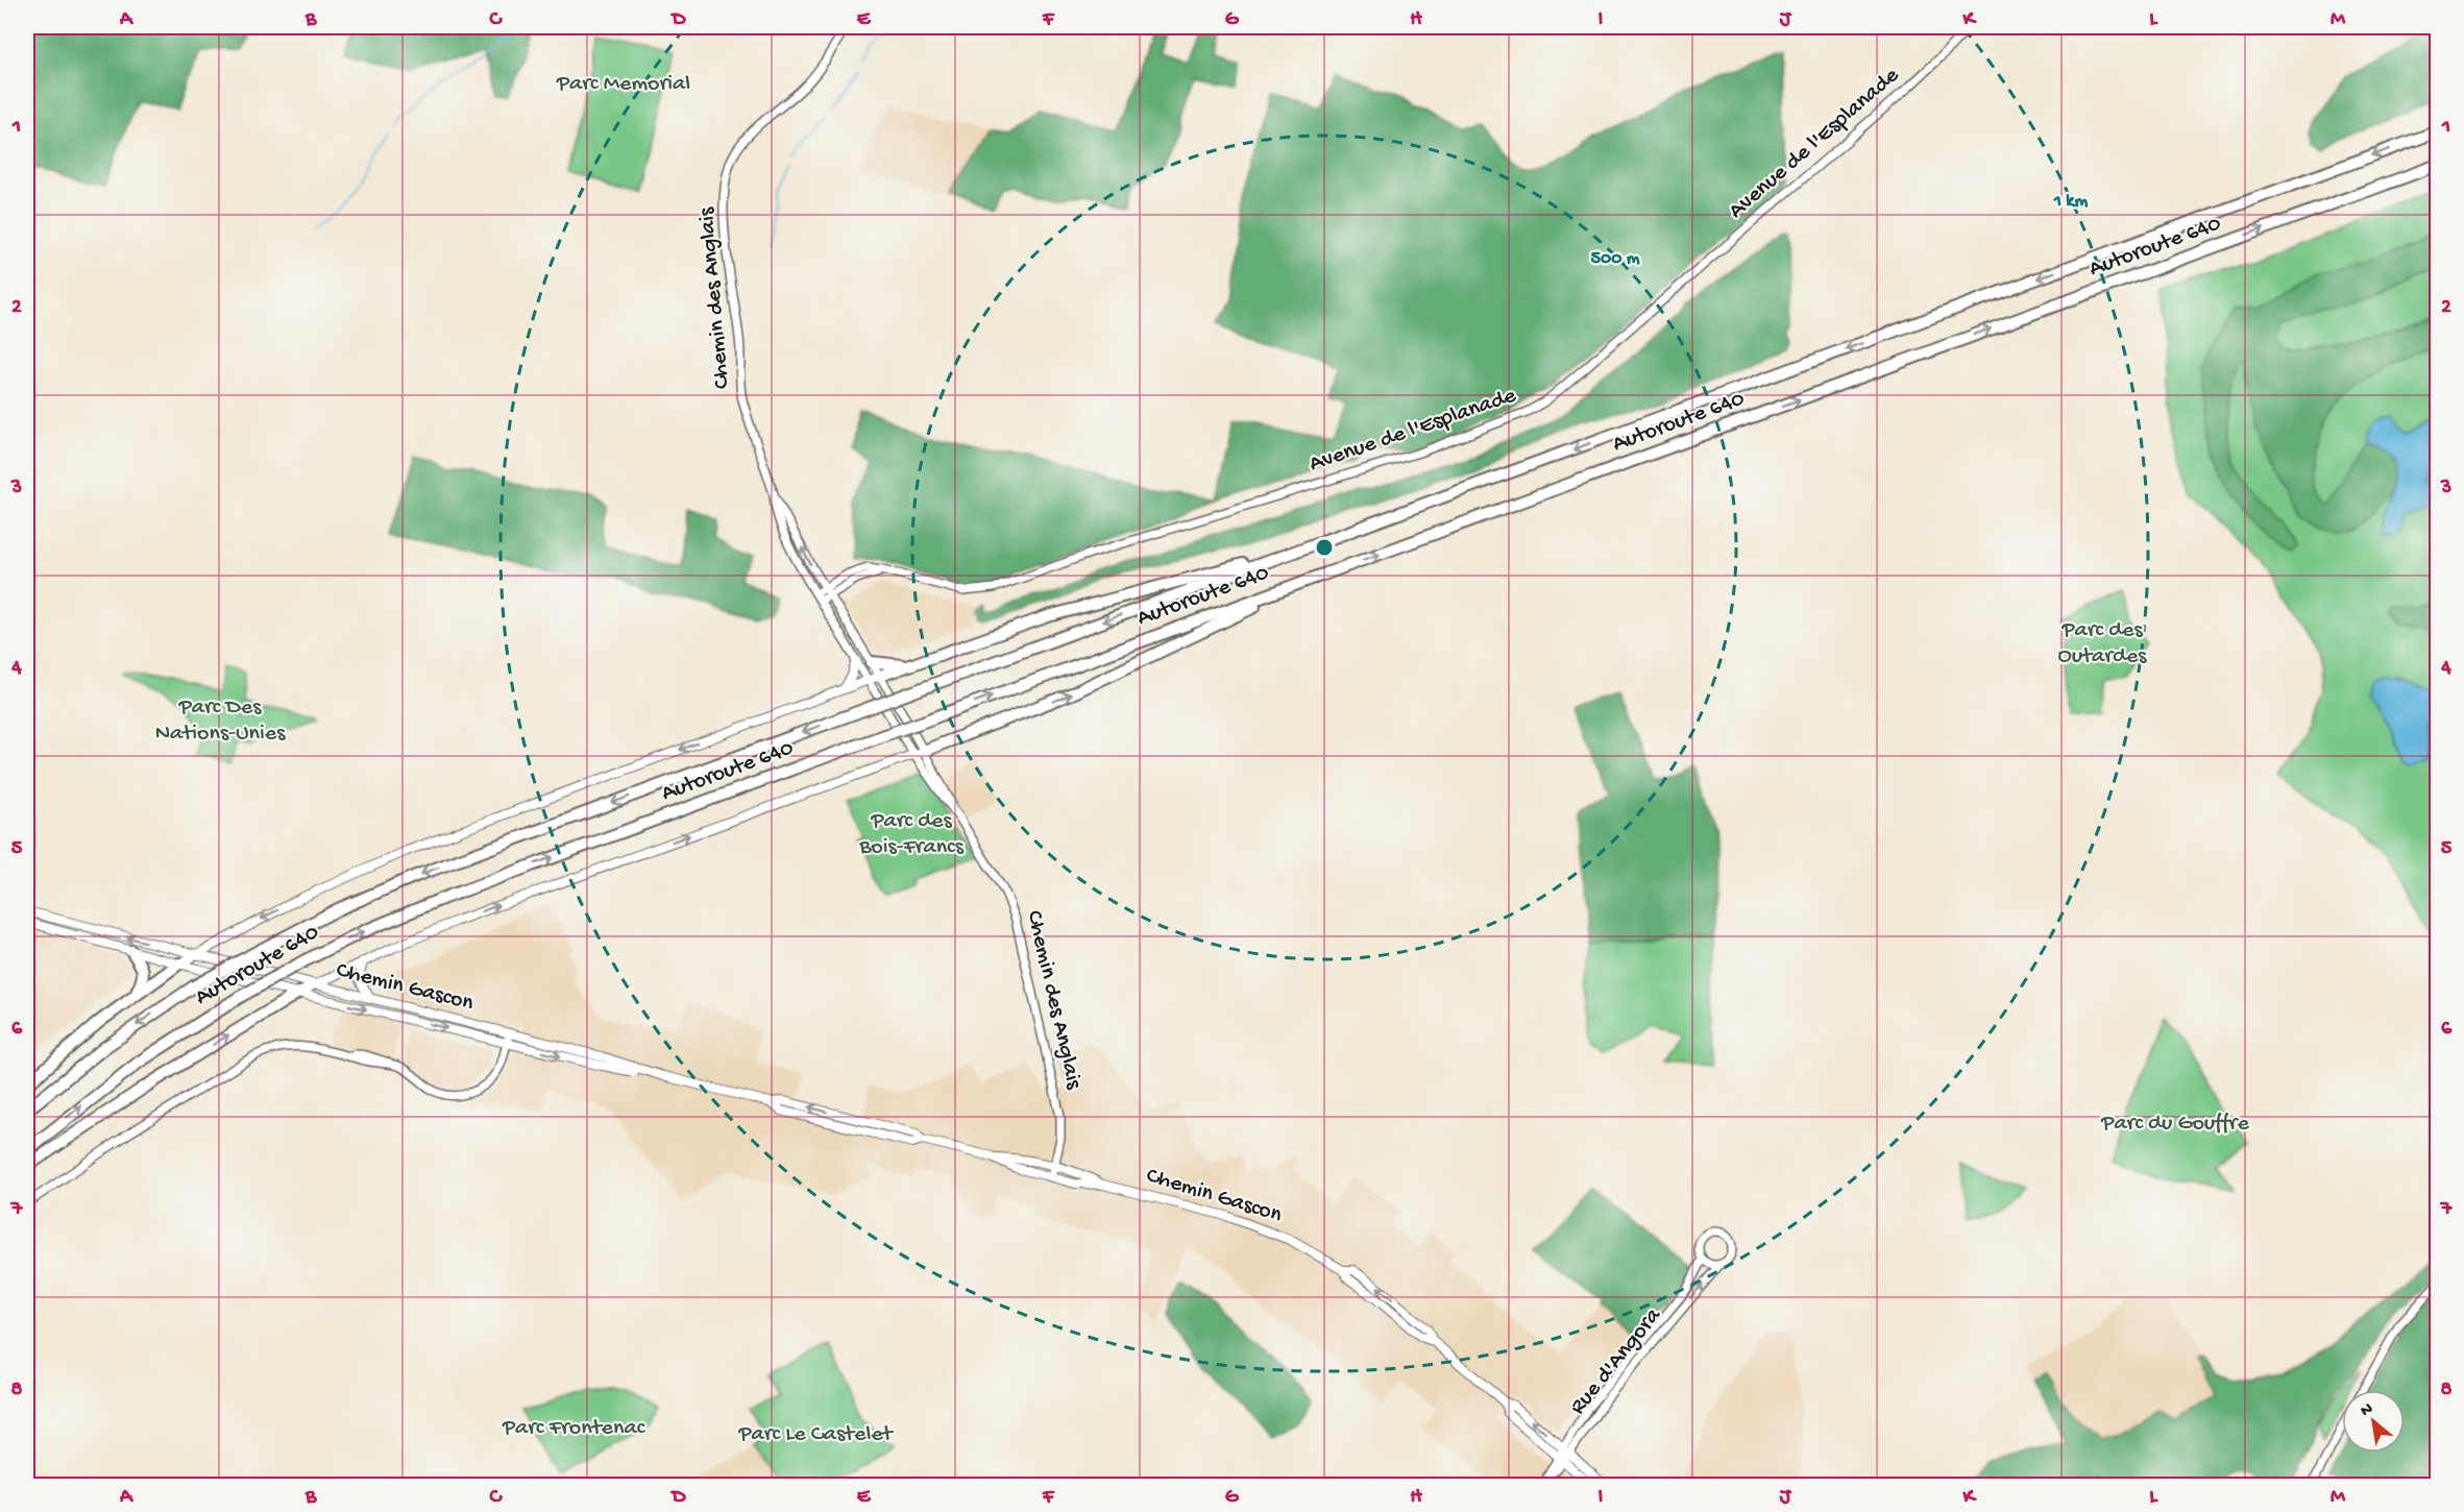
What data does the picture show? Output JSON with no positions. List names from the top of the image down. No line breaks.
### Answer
{"streets":{"highway":["Autoroute 640"],"main road":["Chemin Gascon"],"street":["Avenue de l'Esplanade","Chemin des Anglais","Rue d'Angora"]},"crossings":[["Avenue de l'Esplanade","Chemin des Anglais"],["Chemin des Anglais","Chemin Gascon"],["Chemin Gascon","Rue d'Angora"]],"parks":["Parc Memorial","Parc des Outardes","Parc Des Nations-Unies","Parc des Bois-Francs","Parc du Gouffre","Parc Frontenac","Parc Le Castelet"],"north":"top left","grid":{"columns":["A","B","C","D","E","F","G","H","I","J","K","L","M"],"rows":["1","2","3","4","5","6","7","8"]},"rings":["1 km","500 m"]}
